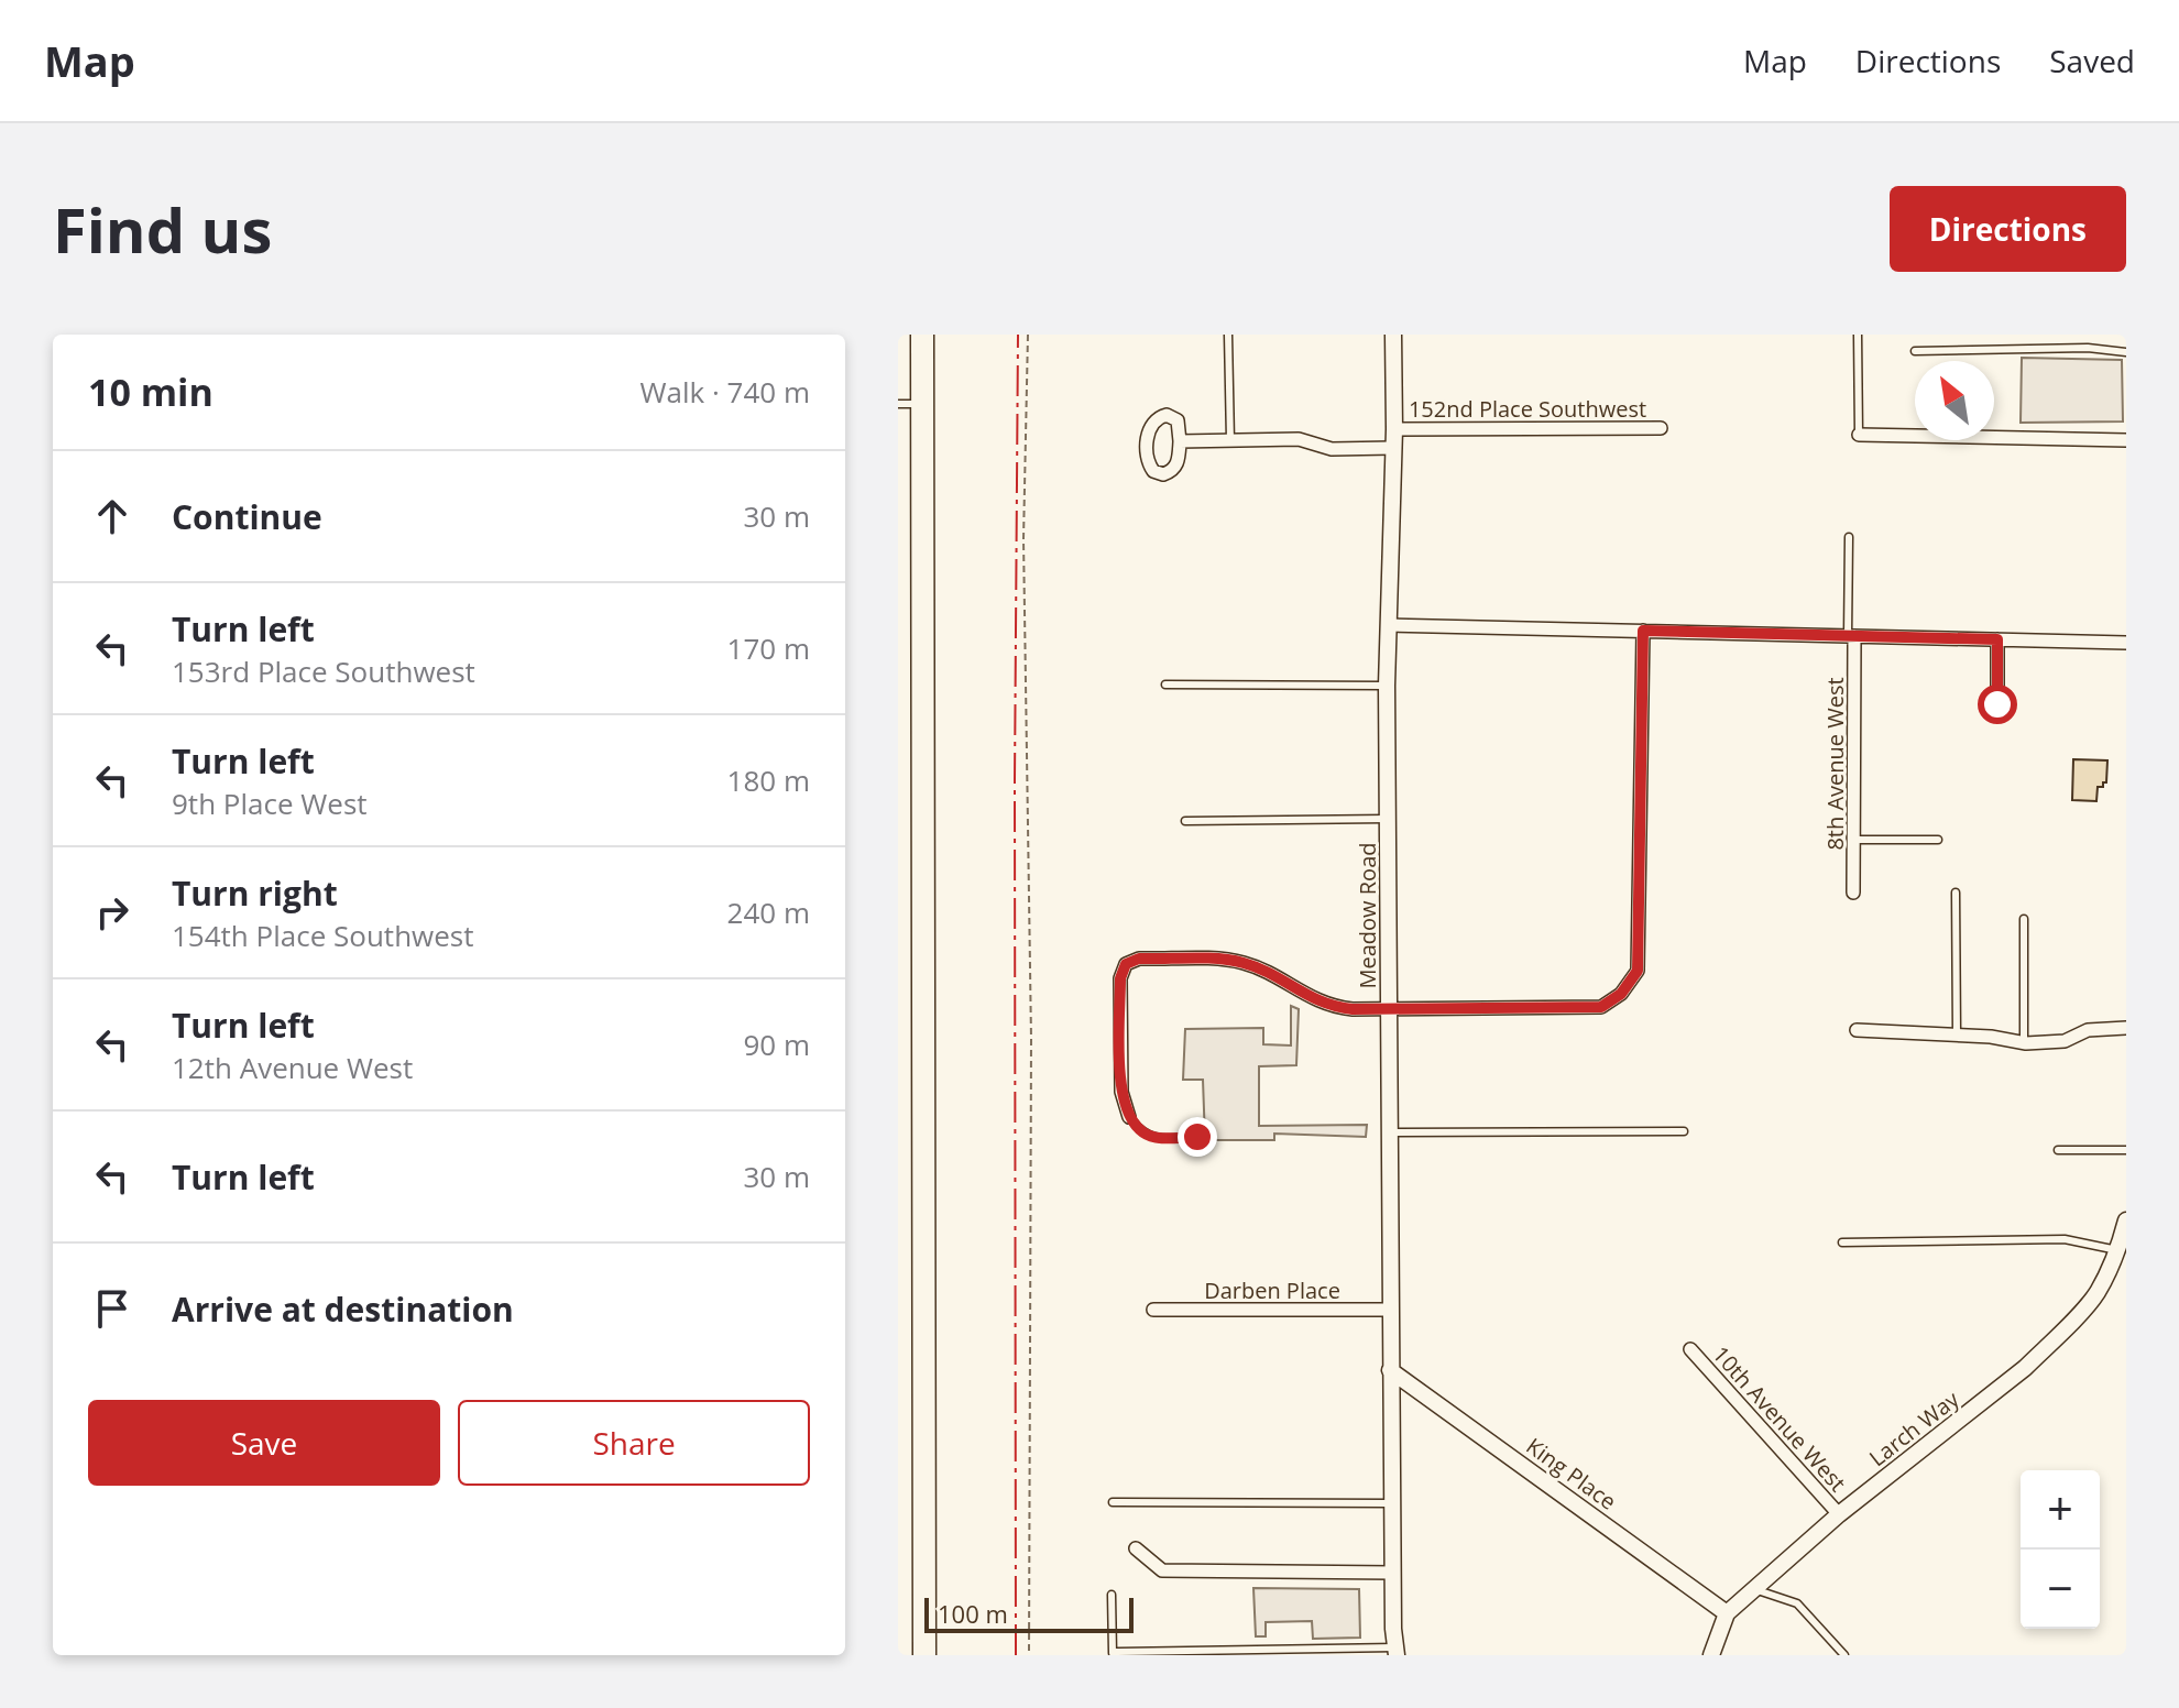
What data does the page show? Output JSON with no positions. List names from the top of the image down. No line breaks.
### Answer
{"streets":{"street":["152nd Place Southwest","8th Avenue West","Meadow Road","Darben Place","10th Avenue West","Larch Way","King Place"]},"crossings":[["152nd Place Southwest","Meadow Road"],["Meadow Road","Darben Place"],["Meadow Road","King Place"],["10th Avenue West","Larch Way"],["Larch Way","King Place"]],"scale_bar":"100 m","north":"top left","page":{"header":"Map","nav":["Map","Directions","Saved"],"buttons":["Directions",["Save","Share"]],"title":"Find us","heading":["10 min","Walk · 740 m"],"list":[["Continue","30 m"],["Turn left","153rd Place Southwest","170 m"],["Turn left","9th Place West","180 m"],["Turn right","154th Place Southwest","240 m"],["Turn left","12th Avenue West","90 m"],["Turn left","30 m"],"Arrive at destination"],"map_buttons":["+","−"],"scale":"100 m"}}
